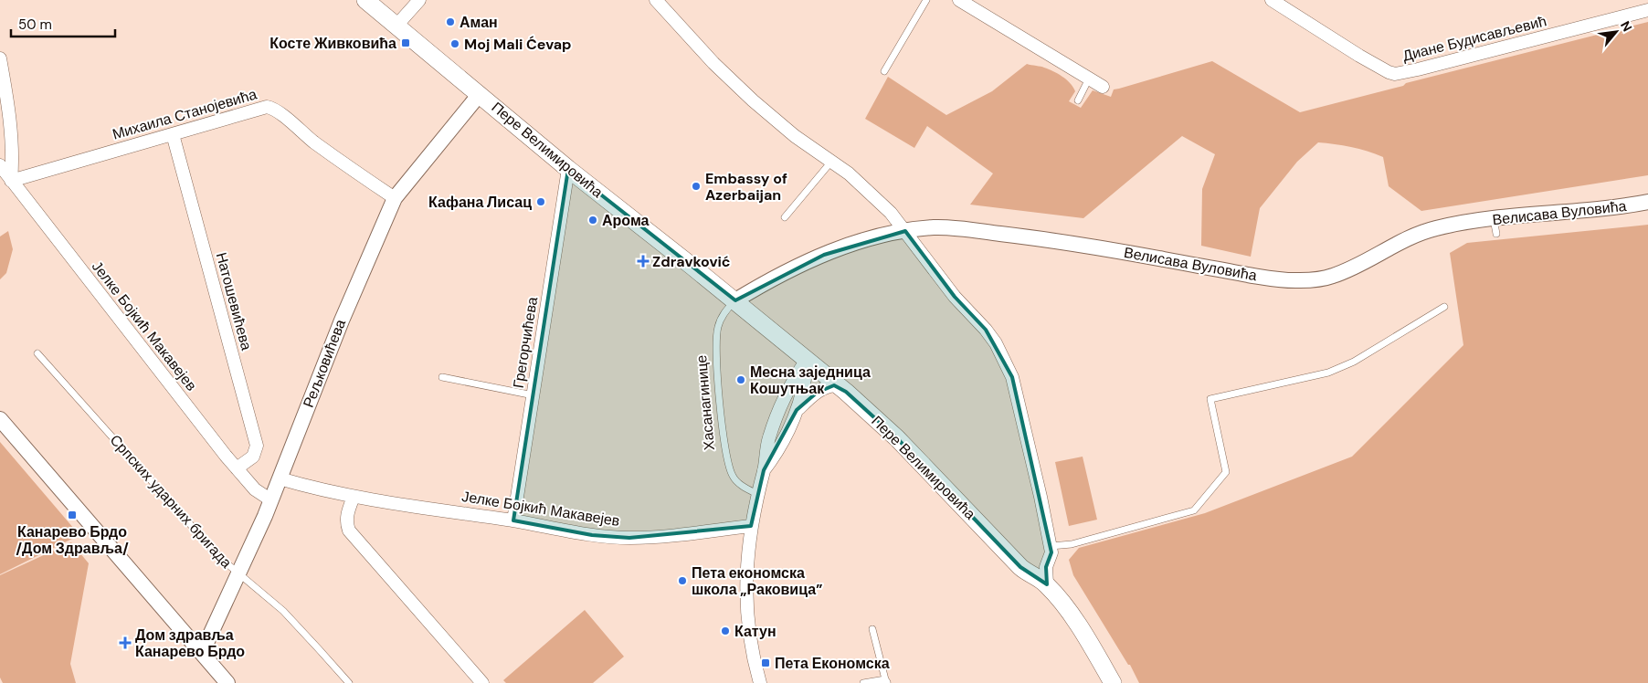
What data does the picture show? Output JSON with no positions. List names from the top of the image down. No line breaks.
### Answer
{"streets":{"main road":["Пере Велимировића"],"street":["Диане Будисављевић","Михаила Станојевића","Велисава Вуловића","Натошевићева","Јелке Бојкић Макавејев","Грегорчићева","Рељковићева"],"lane":["Хасанагинице","Српских ударних бригада"]},"crossings":[["Михаила Станојевића","Натошевићева"],["Михаила Станојевића","Јелке Бојкић Макавејев"],["Михаила Станојевића","Рељковићева"],["Пере Велимировића","Велисава Вуловића"],["Пере Велимировића","Грегорчићева"],["Пере Велимировића","Рељковићева"],["Пере Велимировића","Хасанагинице"],["Велисава Вуловића","Хасанагинице"],["Натошевићева","Јелке Бојкић Макавејев"],["Јелке Бојкић Макавејев","Грегорчићева"],["Јелке Бојкић Макавејев","Рељковићева"],["Рељковићева","Српских ударних бригада"]],"places":{"other":["Аман","Moj Mali Ćevap","Embassy of Azerbaijan","Кафана Лисац","Арома","Месна заједница Кошутњак","Пета економска школа „Раковица”","Катун"],"transit":["Косте Живковића","Канарево Брдо /Дом Здравља/","Пета Економска"],"health":["Zdravković","Дом здравља Канарево Брдо"]},"scale_bar":"50 m","north":"top right"}
